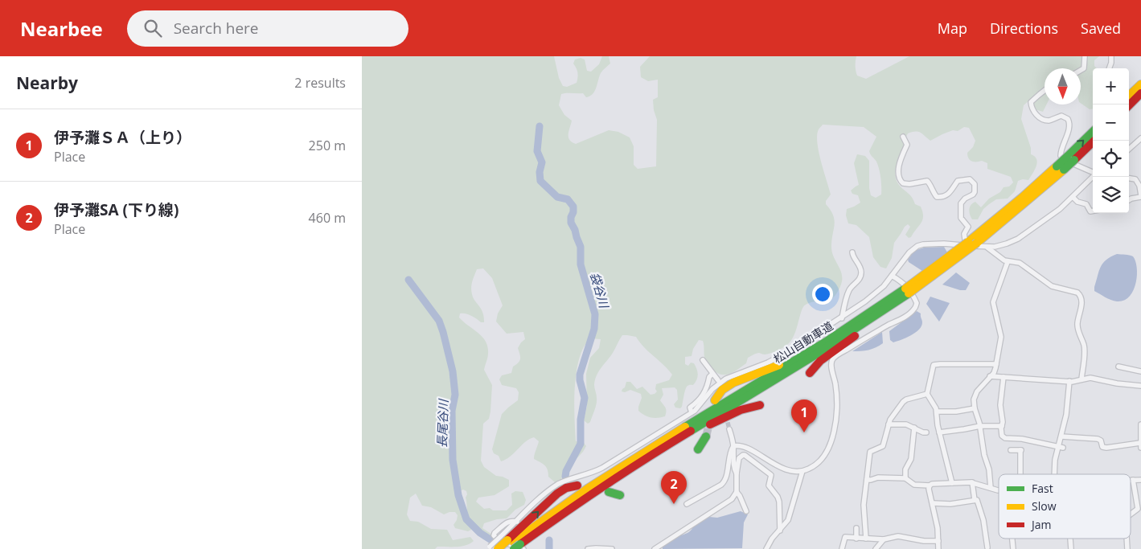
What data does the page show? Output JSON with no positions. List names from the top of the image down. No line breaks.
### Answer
{"streets":{"highway":["松山自動車道"]},"water":["袋谷川","長尾谷川"],"legend":["Fast","Slow","Jam"],"north":"bottom","page":{"header":"Nearbee","search":"Search here","nav":["Map","Directions","Saved"],"heading":["Nearby","2 results"],"map_buttons":["+","−"],"list":[{"mark":"1","name":"伊予灘ＳＡ（上り）","note":"Place","value":"250 m"},{"mark":"2","name":"伊予灘SA (下り線)","note":"Place","value":"460 m"}],"pins":["1","2"]}}
